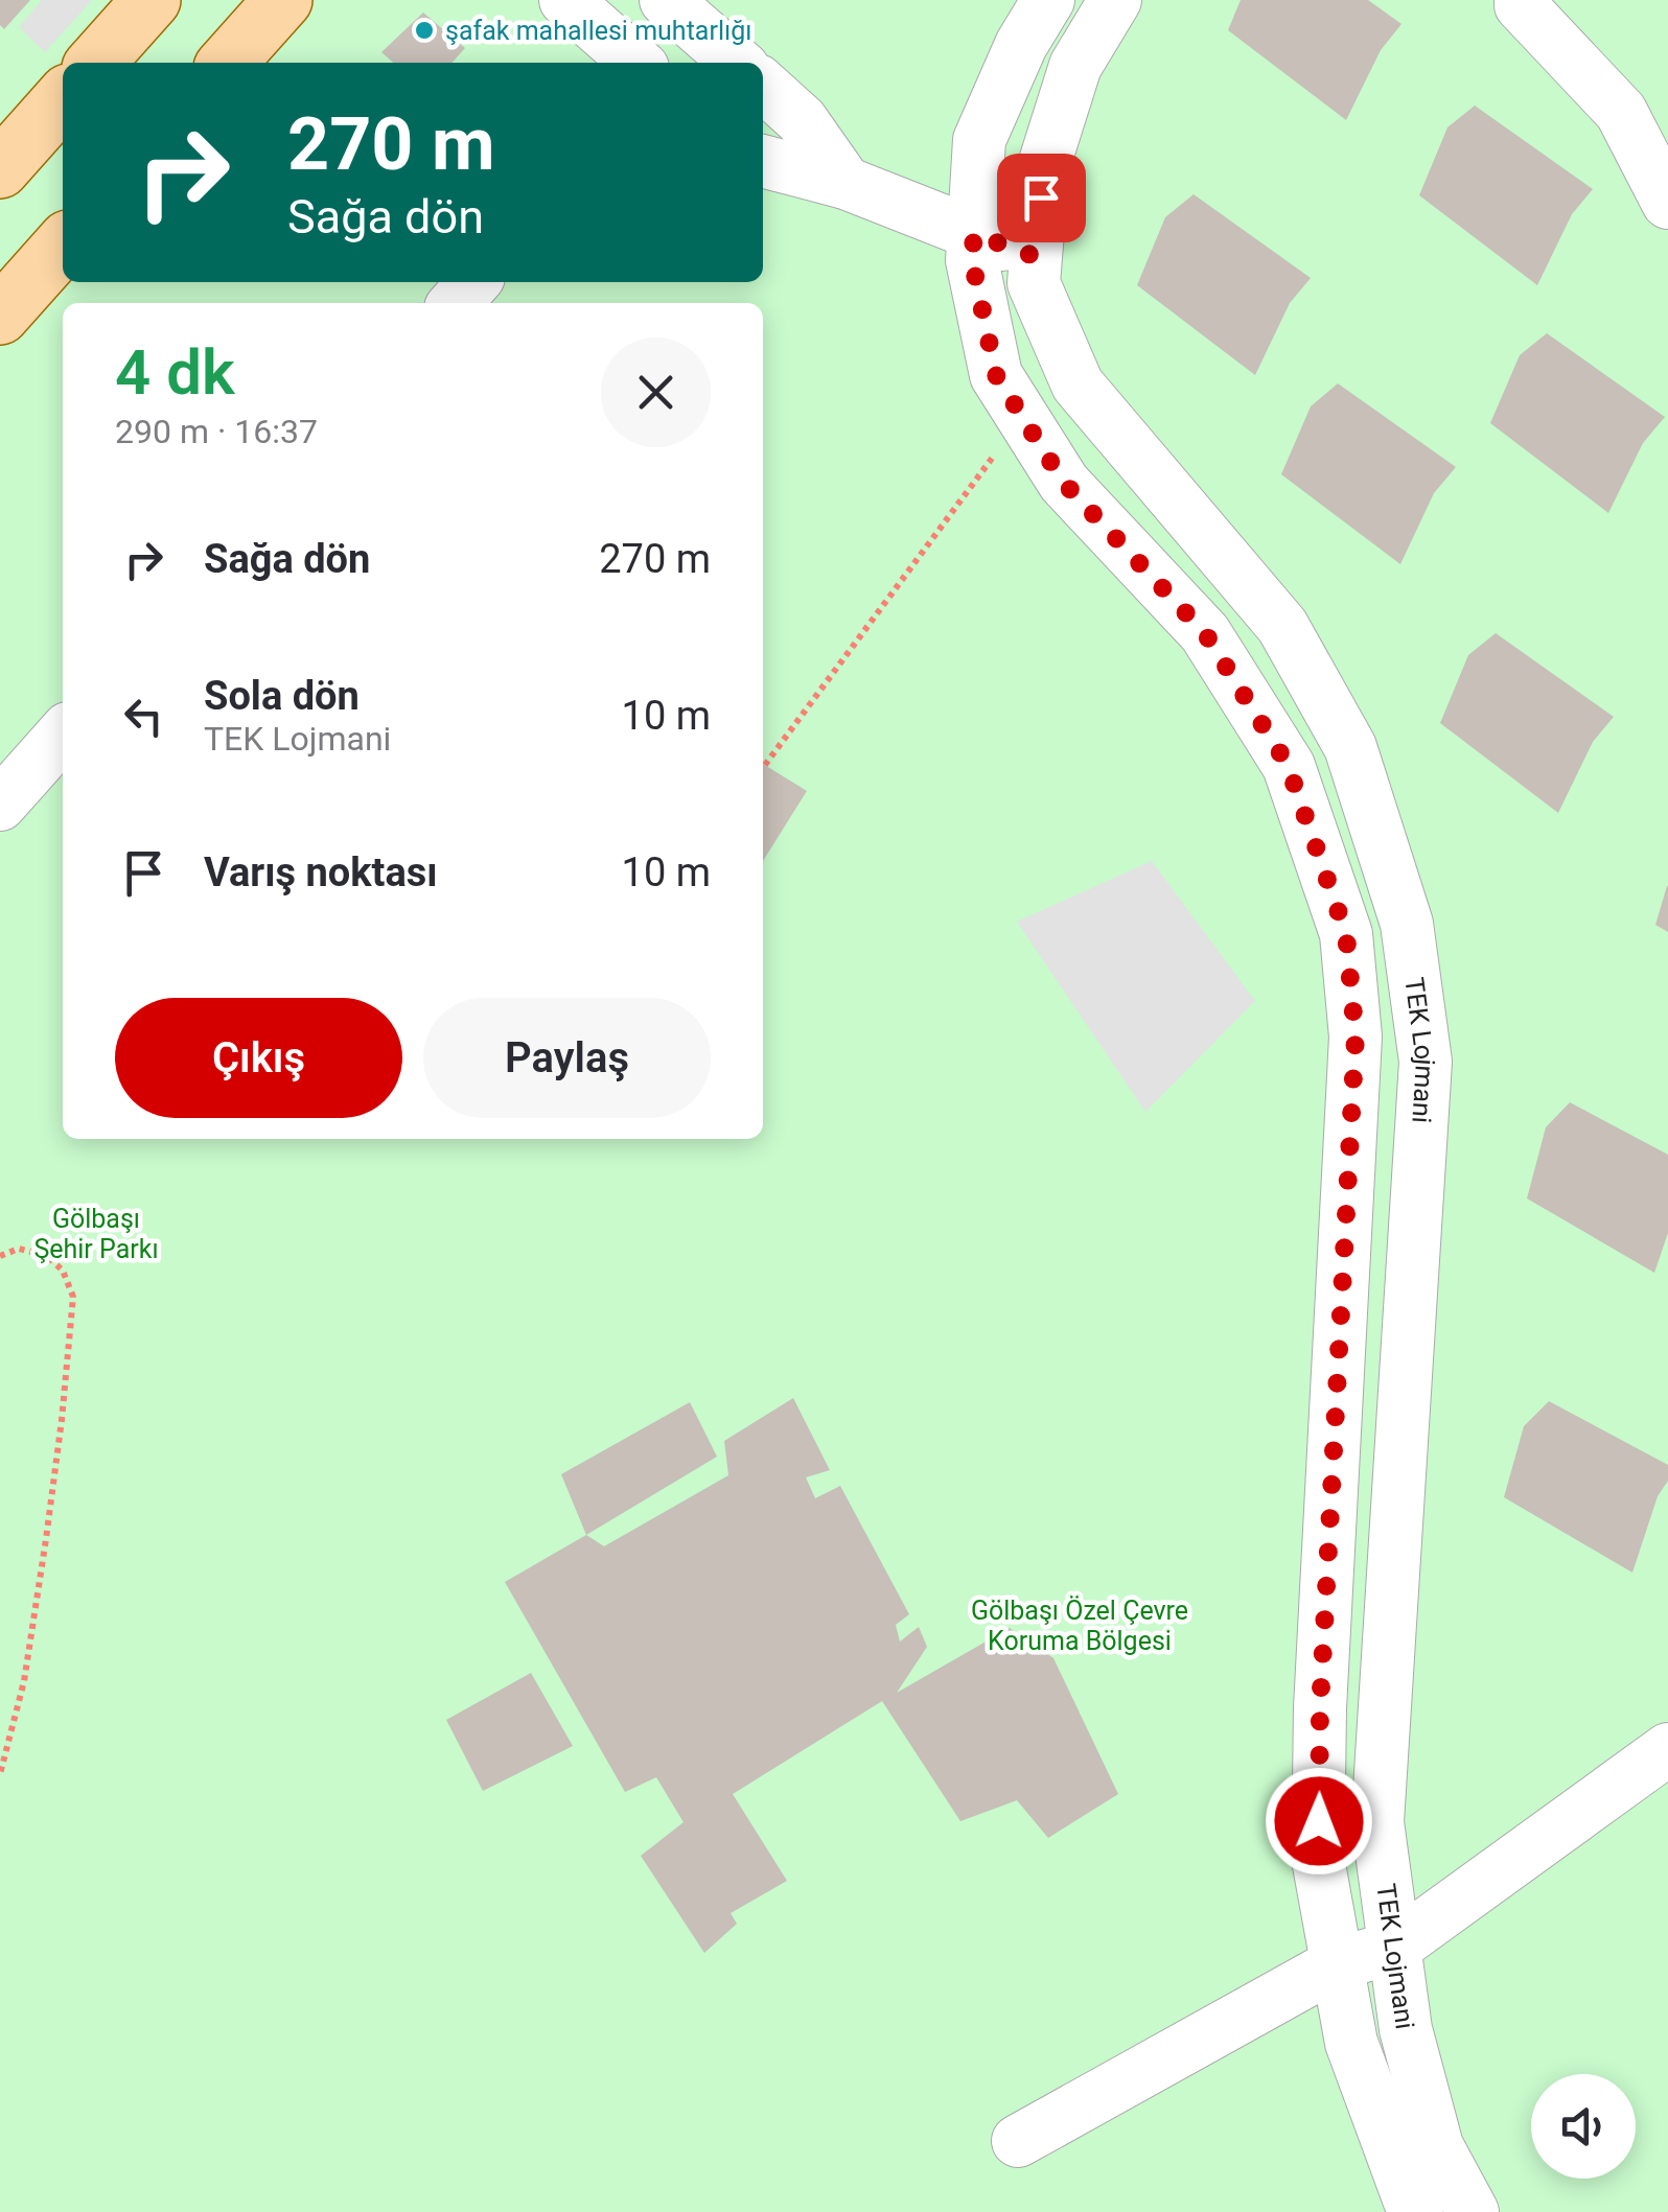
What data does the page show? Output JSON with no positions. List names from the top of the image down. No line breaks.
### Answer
{"streets":{"street":["TEK Lojmani"]},"parks":["Gölbaşı Şehir Parkı","Gölbaşı Özel Çevre Koruma Bölgesi"],"places":["şafak mahallesi muhtarlığı"],"page":{"turn":["270 m","Sağa dön"],"heading":["4 dk","290 m · 16:37"],"list":[{"name":"Sağa dön","value":"270 m"},{"name":"Sola dön","note":"TEK Lojmani","value":"10 m"},{"name":"Varış noktası","value":"10 m"}],"buttons":["Çıkış","Paylaş"]}}
